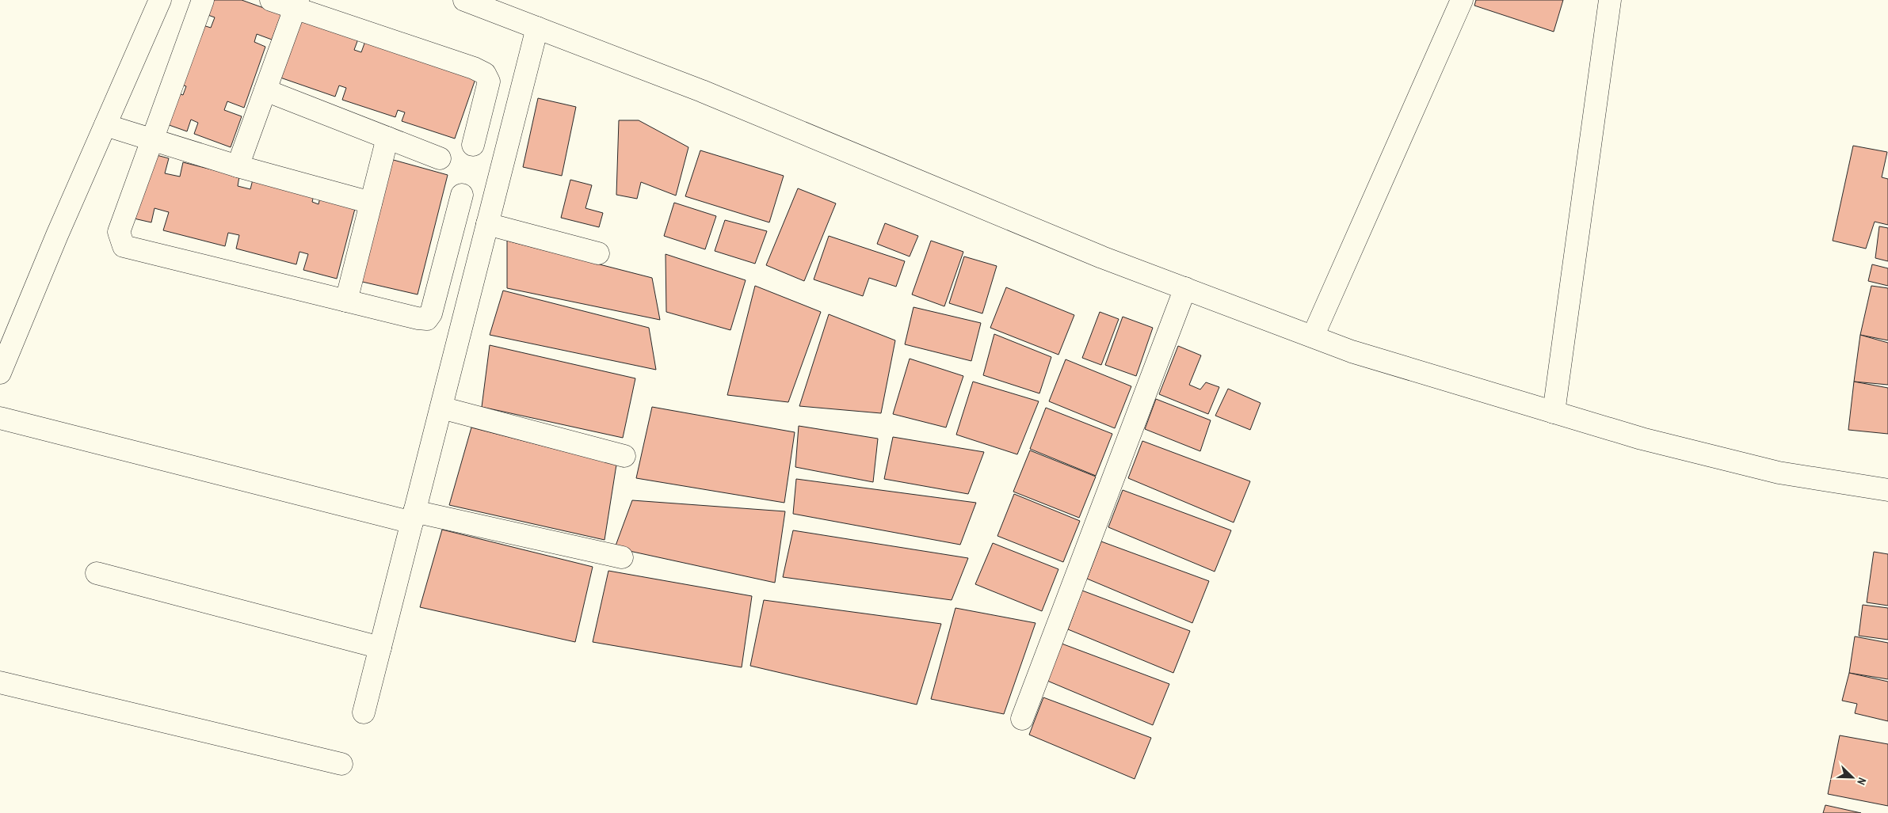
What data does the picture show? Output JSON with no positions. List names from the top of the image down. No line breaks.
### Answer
{"north":"bottom right"}
